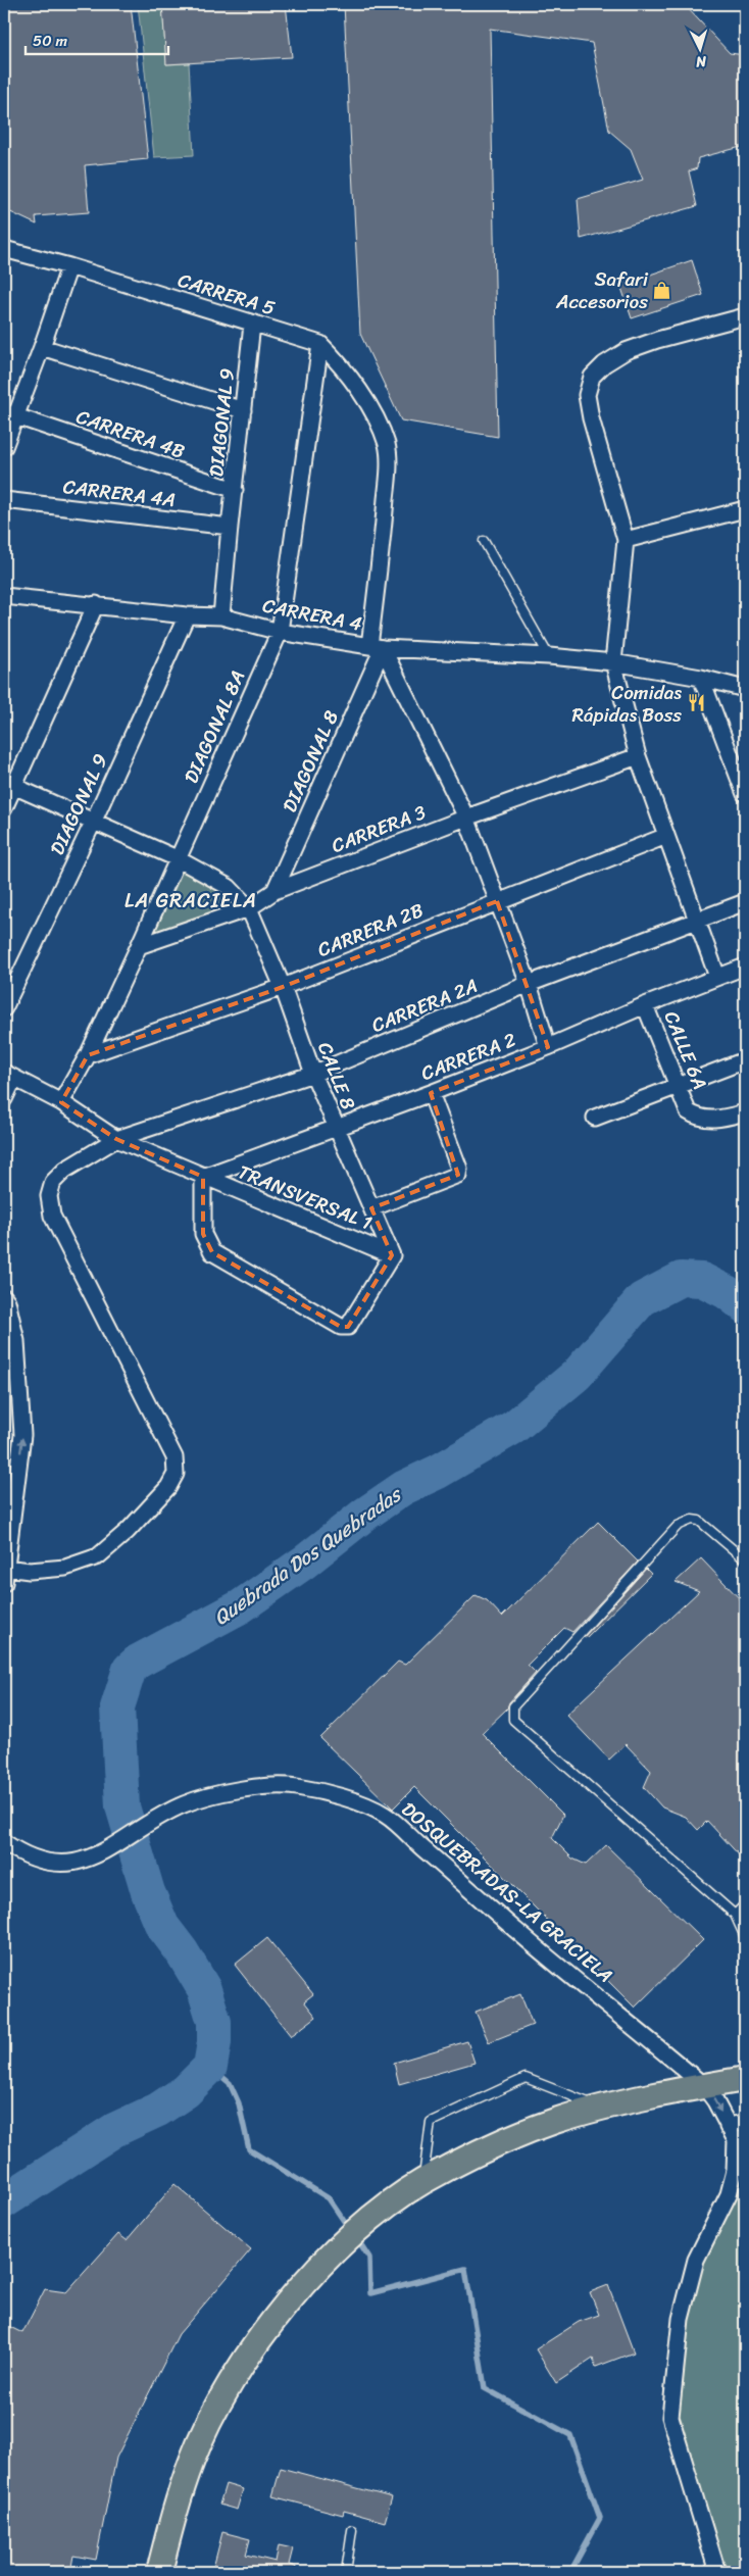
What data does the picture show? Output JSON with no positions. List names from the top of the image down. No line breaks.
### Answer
{"streets":{"street":["CARRERA 5","DIAGONAL 9","CARRERA 4B","CARRERA 4A","CARRERA 4","DIAGONAL 8A","DIAGONAL 8","CARRERA 3","CARRERA 2B","CARRERA 2A","CALLE 6A","CARRERA 2","CALLE 8","TRANSVERSAL 1","DOSQUEBRADAS-LA GRACIELA"]},"crossings":[["CARRERA 5","DIAGONAL 9"],["CARRERA 5","DIAGONAL 8A"],["CARRERA 5","DIAGONAL 8"],["DIAGONAL 9","CARRERA 4B"],["DIAGONAL 9","CARRERA 4A"],["DIAGONAL 9","CARRERA 4"],["CARRERA 4","DIAGONAL 8A"],["CARRERA 4","DIAGONAL 8"],["DIAGONAL 8A","CARRERA 3"],["DIAGONAL 8A","CARRERA 2B"],["DIAGONAL 8A","TRANSVERSAL 1"],["DIAGONAL 8","CARRERA 3"],["CARRERA 3","CALLE 8"],["CARRERA 2B","CALLE 8"],["CARRERA 2A","CALLE 8"],["CARRERA 2A","TRANSVERSAL 1"],["CALLE 6A","CARRERA 2"],["CARRERA 2","CALLE 8"],["CARRERA 2","TRANSVERSAL 1"],["CALLE 8","TRANSVERSAL 1"]],"districts":["LA GRACIELA"],"water":["Quebrada Dos Quebradas"],"places":{"shop":["Safari Accesorios"],"restaurant":["Comidas Rápidas Boss"]},"scale_bar":"50 m","north":"bottom"}
